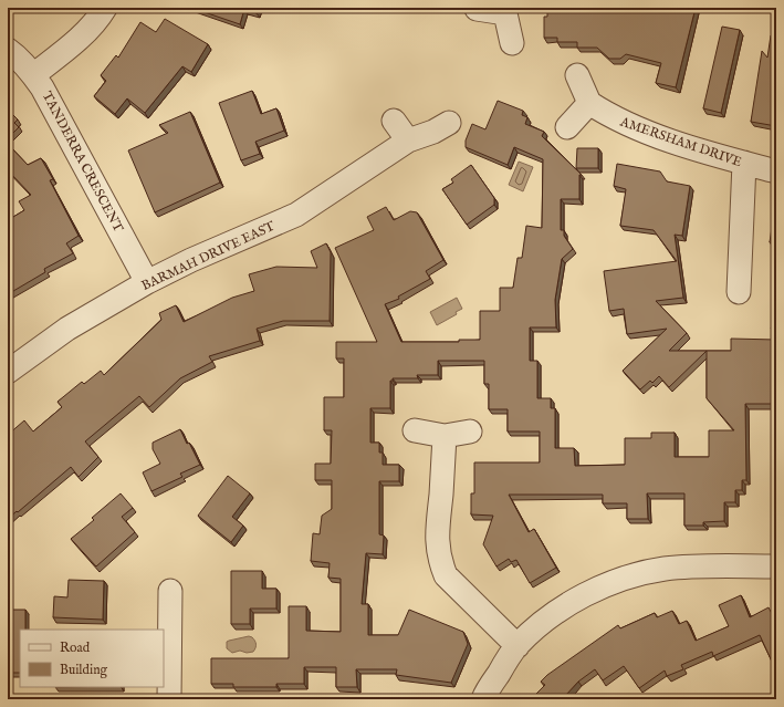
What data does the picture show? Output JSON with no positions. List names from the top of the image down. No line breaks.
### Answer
{"streets":{"street":["AMERSHAM DRIVE","TANDERRA CRESCENT","BARMAH DRIVE EAST"]},"crossings":[["TANDERRA CRESCENT","BARMAH DRIVE EAST"]],"legend":["Road","Building"]}
